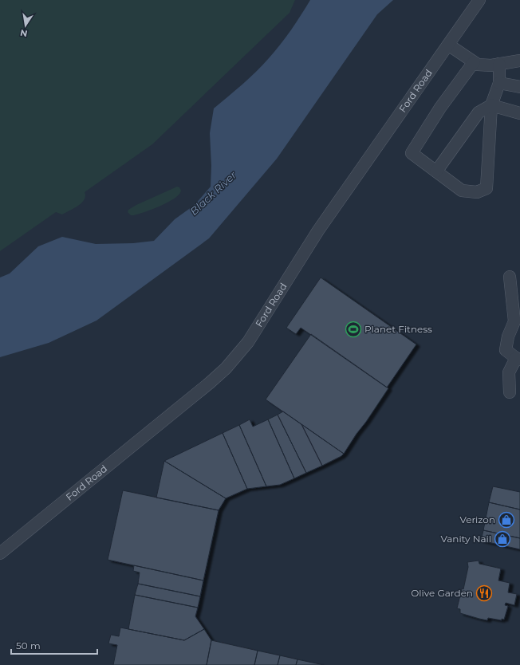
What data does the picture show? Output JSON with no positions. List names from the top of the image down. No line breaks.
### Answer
{"streets":{"street":["Ford Road"]},"water":["Black River"],"places":{"sports":["Planet Fitness"],"shop":["Verizon","Vanity Nail"],"restaurant":["Olive Garden"]},"scale_bar":"50 m","north":"bottom"}
